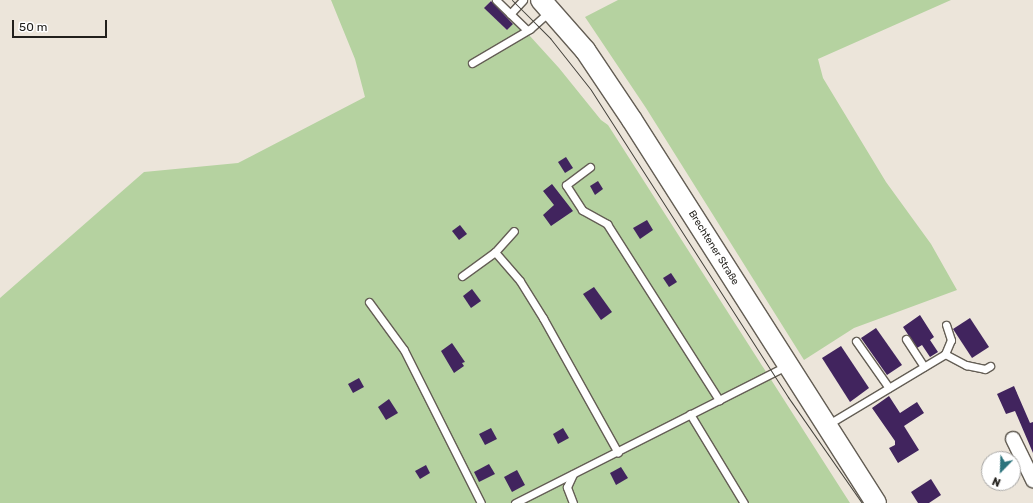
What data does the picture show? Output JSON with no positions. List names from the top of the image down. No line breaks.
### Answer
{"streets":{"main road":["Brechtener Straße"]},"scale_bar":"50 m","north":"bottom left"}
